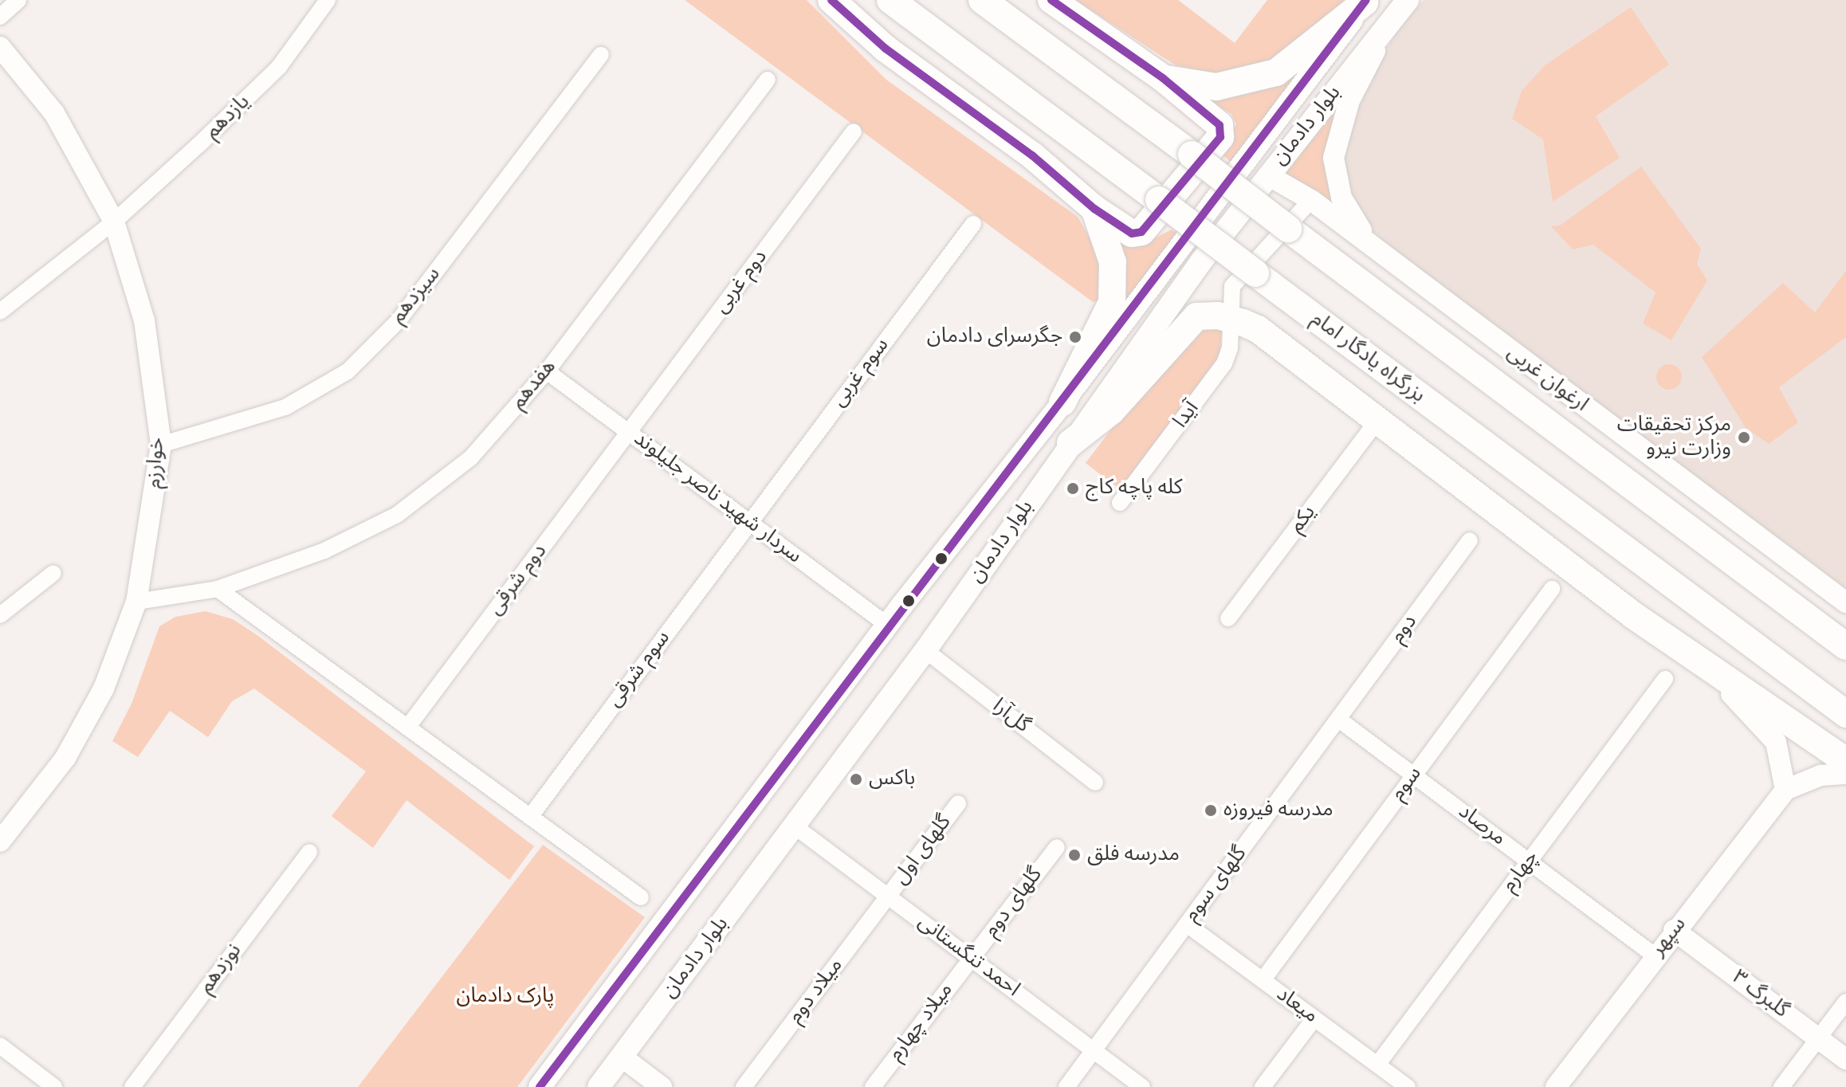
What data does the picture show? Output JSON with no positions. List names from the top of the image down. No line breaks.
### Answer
{"streets":{"highway":["بزرگراه یادگار امام"],"main road":["بلوار دادمان"],"street":["یازدهم","دوم غربی","سیزدهم","سوم غربی","ارغوان غربی","هفدهم","آیدا","خوارزم","سردار شهید ناصر جلیلوند","یکم","دوم شرقی","دوم","سوم شرقی","گل‌آرا","سوم","مرصاد","گلهای اول","چهارم","گلهای سوم","گلهای دوم","سپهر","احمد تنگستانی","نوزدهم","میلاد دوم","گلبرگ ۳","میعاد","میلاد چهارم"]},"crossings":[["یازدهم","خوارزم"],["بلوار دادمان","ارغوان غربی"],["بلوار دادمان","سردار شهید ناصر جلیلوند"],["بلوار دادمان","گل‌آرا"],["بلوار دادمان","احمد تنگستانی"],["دوم غربی","سردار شهید ناصر جلیلوند"],["دوم غربی","دوم شرقی"],["سیزدهم","خوارزم"],["سوم غربی","سردار شهید ناصر جلیلوند"],["سوم غربی","سوم شرقی"],["ارغوان غربی","آیدا"],["هفدهم","خوارزم"],["هفدهم","سردار شهید ناصر جلیلوند"],["سردار شهید ناصر جلیلوند","دوم شرقی"],["سردار شهید ناصر جلیلوند","سوم شرقی"],["دوم","مرصاد"],["دوم","گلهای سوم"],["سوم","مرصاد"],["سوم","میعاد"],["مرصاد","چهارم"],["مرصاد","گلهای سوم"],["مرصاد","سپهر"],["گلهای اول","احمد تنگستانی"],["گلهای اول","میلاد دوم"],["چهارم","میعاد"],["گلهای سوم","احمد تنگستانی"],["گلهای سوم","میعاد"],["گلهای دوم","احمد تنگستانی"],["گلهای دوم","میلاد چهارم"],["سپهر","گلبرگ ۳"],["احمد تنگستانی","میلاد دوم"],["احمد تنگستانی","میلاد چهارم"]],"parks":["پارک دادمان"],"places":["جگرسرای دادمان","مرکز تحقیقات وزارت نیرو","کله پاچه کاج","باکس","مدرسه فیروزه","مدرسه فلق"]}
